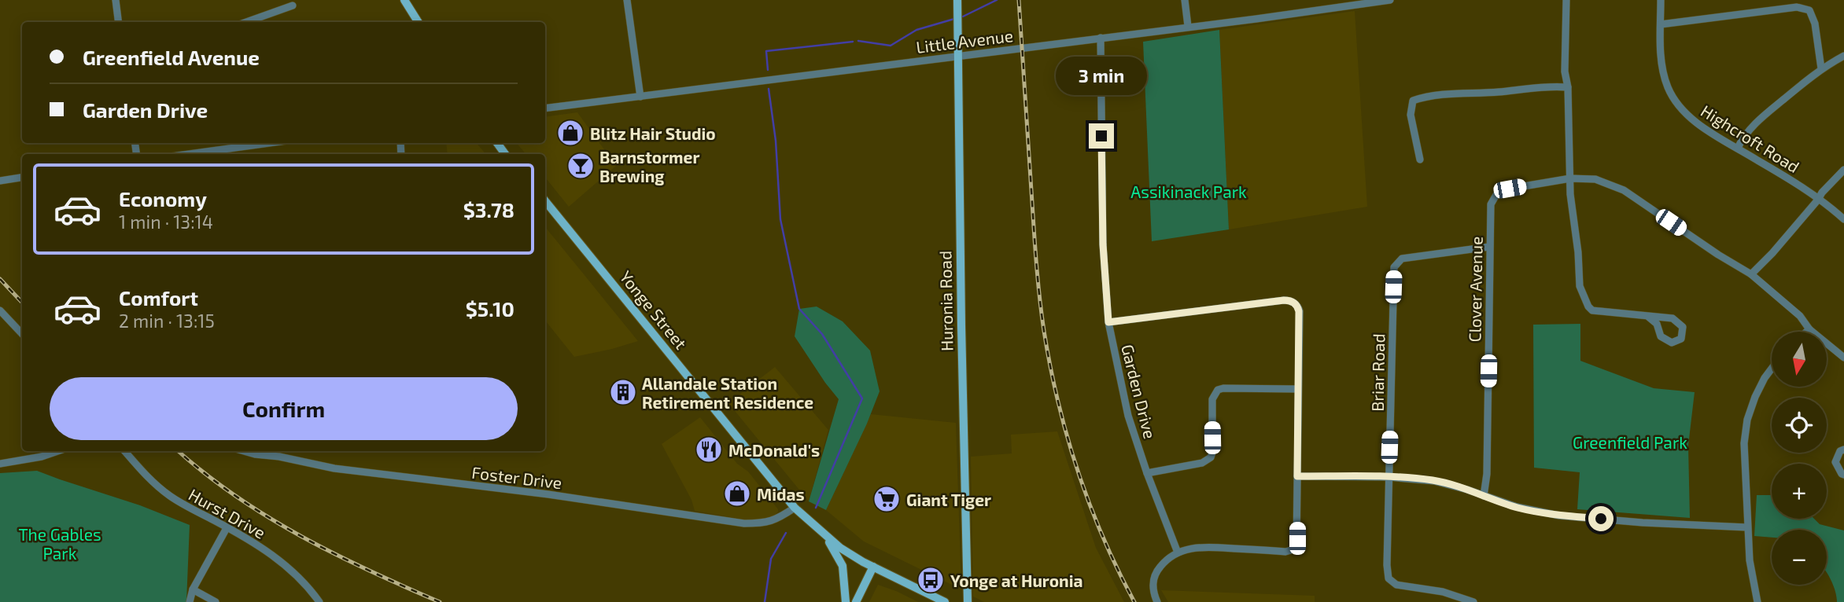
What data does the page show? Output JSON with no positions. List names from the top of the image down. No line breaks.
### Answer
{"streets":{"main road":["Huronia Road","Yonge Street"],"street":["Little Avenue","Highcroft Road","Clover Avenue","Briar Road","Garden Drive","Foster Drive","Hurst Drive"]},"crossings":[["Little Avenue","Huronia Road"],["Little Avenue","Garden Drive"],["Clover Avenue","Briar Road"],["Yonge Street","Foster Drive"]],"parks":["Assikinack Park","Greenfield Park","The Gables Park"],"places":{"shop":["Blitz Hair Studio","Midas"],"bar":["Barnstormer Brewing"],"building":["Allandale Station Retirement Residence"],"restaurant":["McDonald's"],"supermarket":["Giant Tiger"],"bus stop":["Yonge at Huronia"]},"north":"bottom","page":{"banner":["Greenfield Avenue","Garden Drive"],"bubble":"3 min","list":[{"name":"Economy","note":"1 min · 13:14","value":"$3.78"},{"name":"Comfort","note":"2 min · 13:15","value":"$5.10"}],"map_buttons":["+","−"],"buttons":"Confirm"}}
